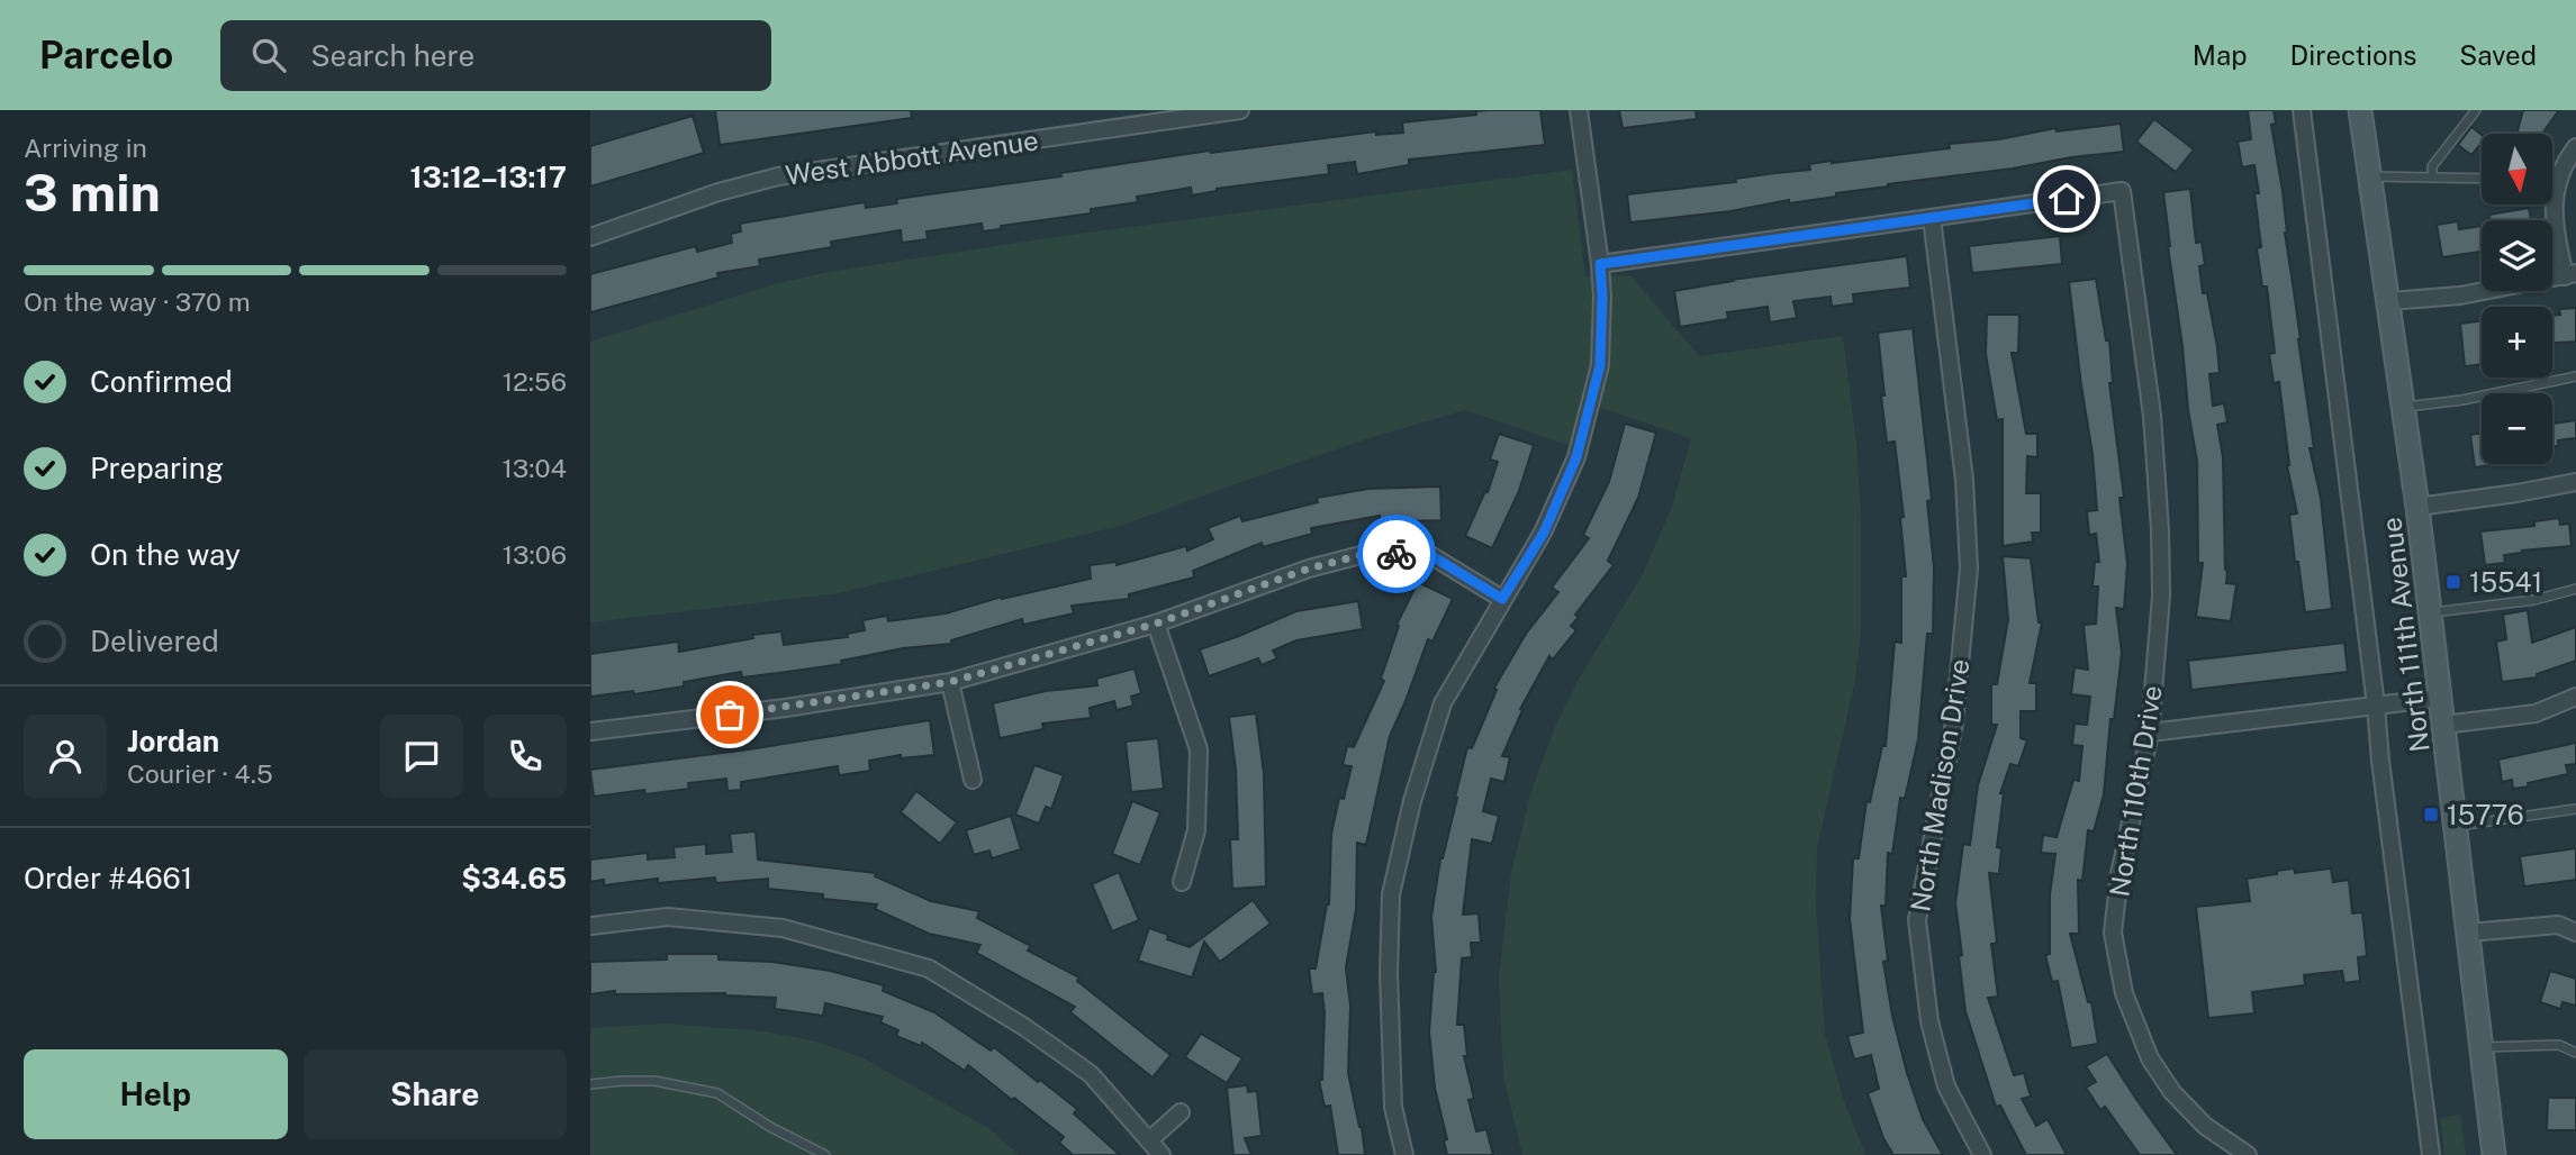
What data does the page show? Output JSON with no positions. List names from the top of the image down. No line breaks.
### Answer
{"streets":{"street":["West Abbott Avenue","North 111th Avenue","North Madison Drive","North 110th Drive"]},"crossings":[["North Madison Drive","North 110th Drive"]],"places":{"transit":["15541","15776"]},"north":"bottom","page":{"header":"Parcelo","search":"Search here","nav":["Map","Directions","Saved"],"heading":["3 min","Arriving in","13:12–13:17"],"panel":["Jordan","Courier · 4.5","Order #4661","$34.65"],"map_buttons":["+","−"],"bar":"On the way · 370 m","list":[["Confirmed","12:56"],["Preparing","13:04"],["On the way","13:06"],"Delivered"],"buttons":["Help","Share"]}}
